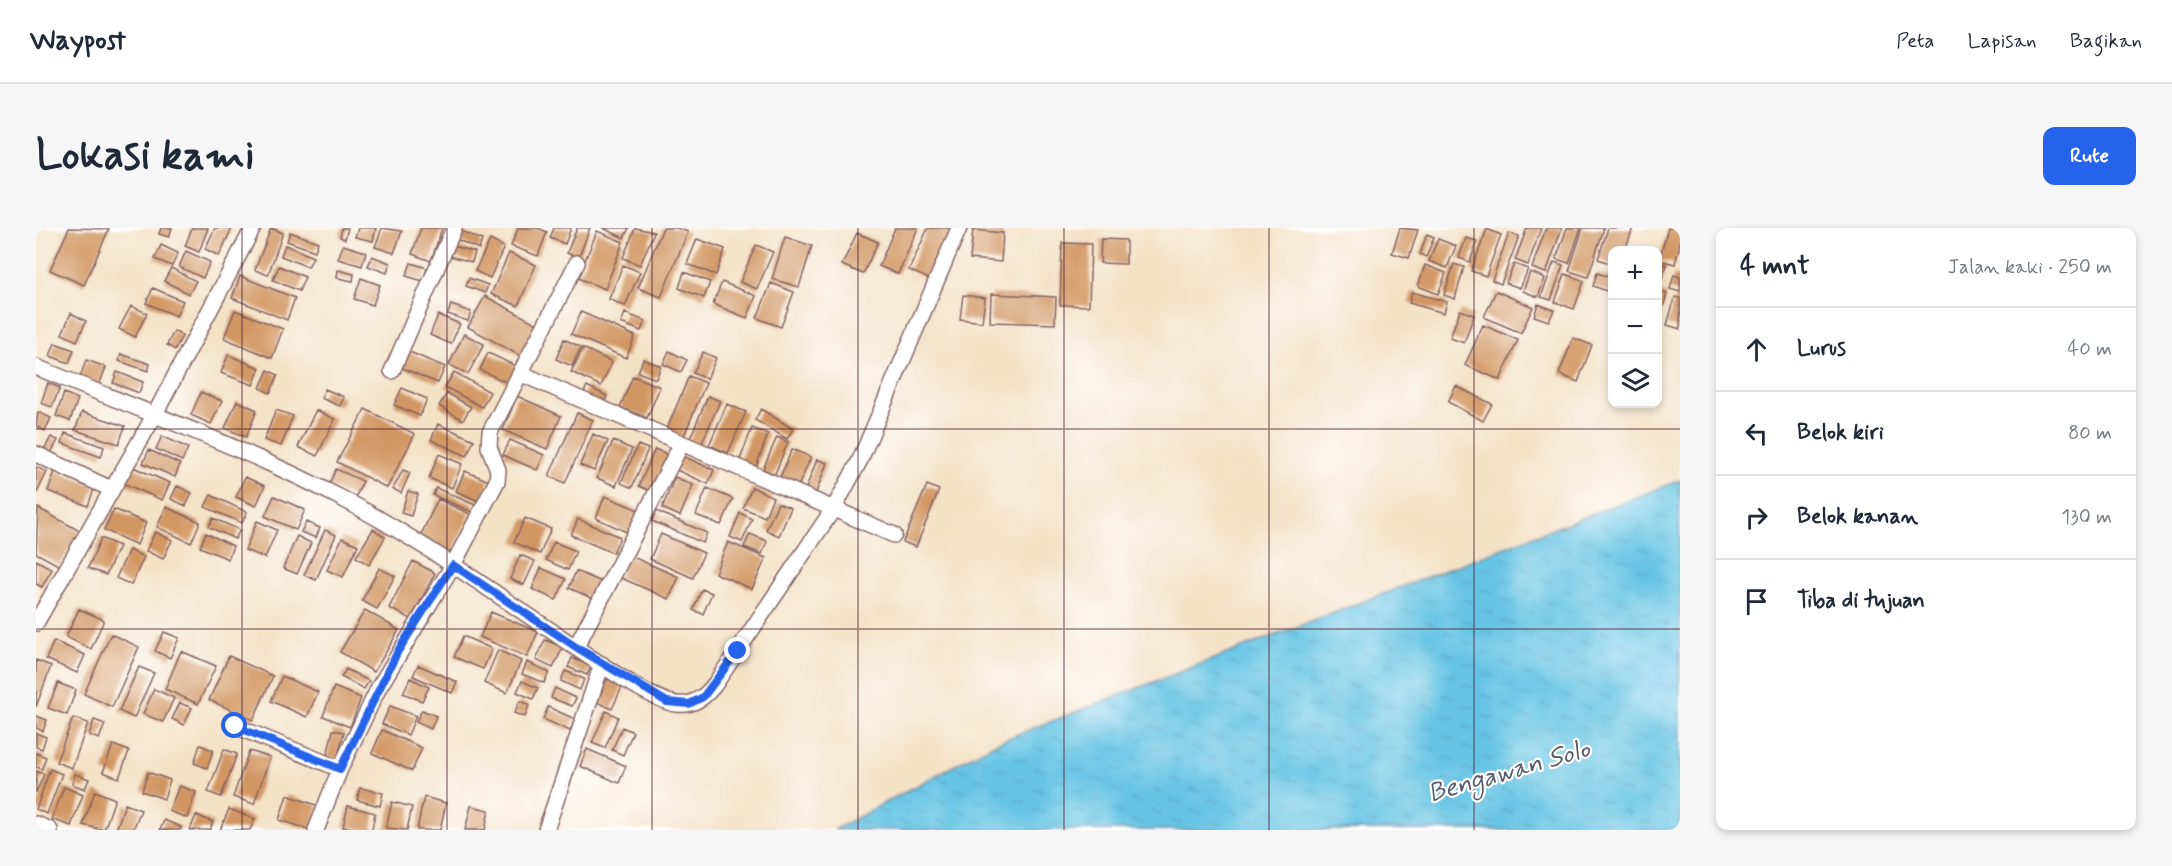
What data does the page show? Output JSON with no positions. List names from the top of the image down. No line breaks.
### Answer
{"water":["Bengawan Solo"],"page":{"header":"Waypost","nav":["Peta","Lapisan","Bagikan"],"buttons":"Rute","title":"Lokasi kami","heading":["4 mnt","Jalan kaki · 250 m"],"map_buttons":["+","−"],"list":[["Lurus","40 m"],["Belok kiri","80 m"],["Belok kanan","130 m"],"Tiba di tujuan"]}}
